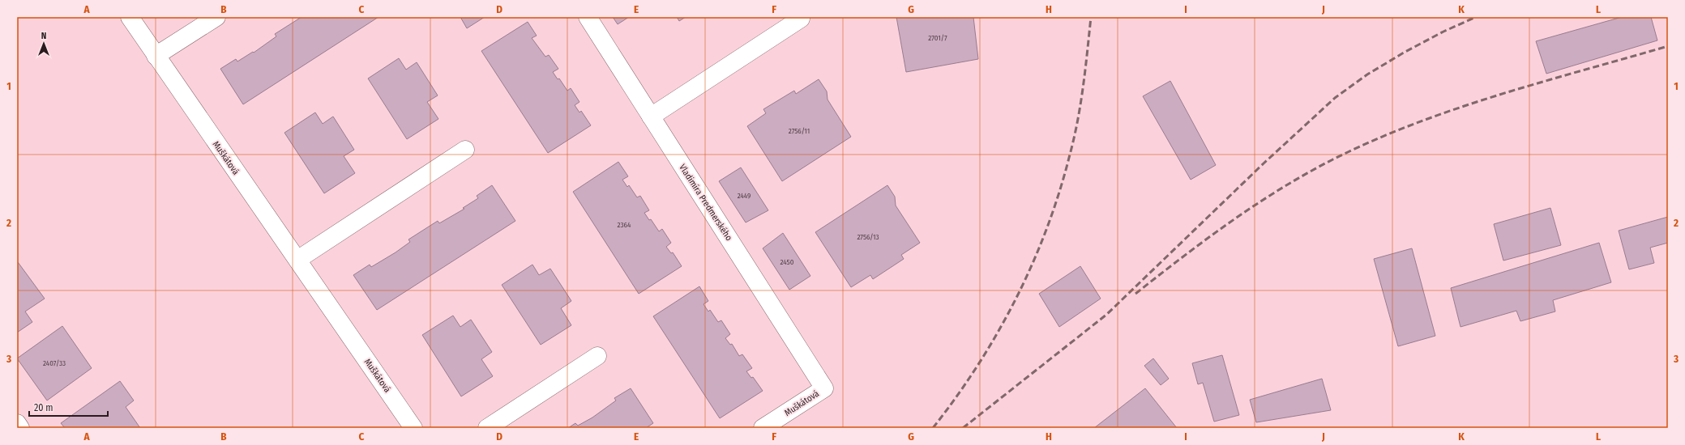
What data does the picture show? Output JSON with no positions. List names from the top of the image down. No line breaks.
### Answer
{"streets":{"street":["Muškátová","Vladimíra Predmerského"]},"crossings":[["Muškátová","Vladimíra Predmerského"]],"house_numbers":["2701/7","2756/11","2449","2364","2756/13","2450","2407/33"],"scale_bar":"20 m","north":"top","grid":{"columns":["A","B","C","D","E","F","G","H","I","J","K","L"],"rows":["1","2","3"]}}
